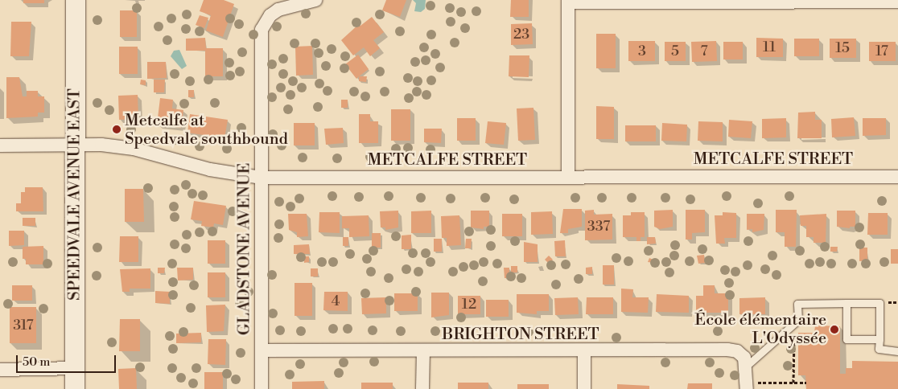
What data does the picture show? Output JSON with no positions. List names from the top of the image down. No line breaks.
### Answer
{"streets":{"main road":["SPEEDVALE AVENUE EAST"],"street":["METCALFE STREET","GLADSTONE AVENUE","BRIGHTON STREET"]},"crossings":[["METCALFE STREET","SPEEDVALE AVENUE EAST"],["METCALFE STREET","GLADSTONE AVENUE"],["GLADSTONE AVENUE","BRIGHTON STREET"]],"places":["Metcalfe at Speedvale southbound","École élémentaire L'Odyssée"],"house_numbers":["23","11","15","3","5","7","17","337","4","12","317"],"scale_bar":"50 m"}
